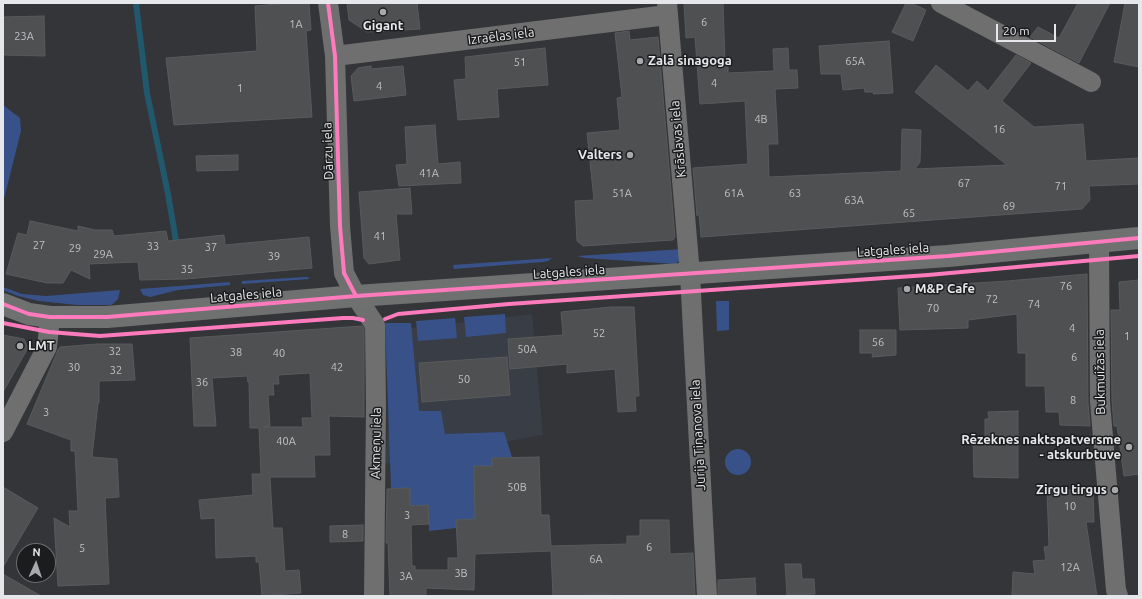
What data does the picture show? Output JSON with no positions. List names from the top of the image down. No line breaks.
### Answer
{"streets":{"main road":["Latgales iela"],"street":["Izraēlas iela","Krāslavas iela","Dārzu iela","Bukmuižas iela","Jurija Tiņanova iela","Akmeņu iela"]},"crossings":[["Izraēlas iela","Krāslavas iela"],["Izraēlas iela","Dārzu iela"],["Krāslavas iela","Latgales iela"],["Krāslavas iela","Jurija Tiņanova iela"],["Dārzu iela","Latgales iela"],["Dārzu iela","Akmeņu iela"],["Latgales iela","Bukmuižas iela"],["Latgales iela","Jurija Tiņanova iela"],["Latgales iela","Akmeņu iela"]],"places":["Gigant","Zalā sinagoga","Valters","M&P Cafe","LMT","Rēzeknes naktspatversme - atskurbtuve","Zirgu tirgus"],"house_numbers":["6","1A","23A","65A","51","4","4","1","4B","16","41A","67","71","51A","61A","63","63A","69","65","41","27","33","37","29","29A","39","35","76","72","74","70","4","52","1","56","50A","32","38","40","6","30","42","32","50","36","8","3","40A","50B","10","3","8","6","5","6A","12A","3B","3A"],"scale_bar":"20 m","north":"top"}
